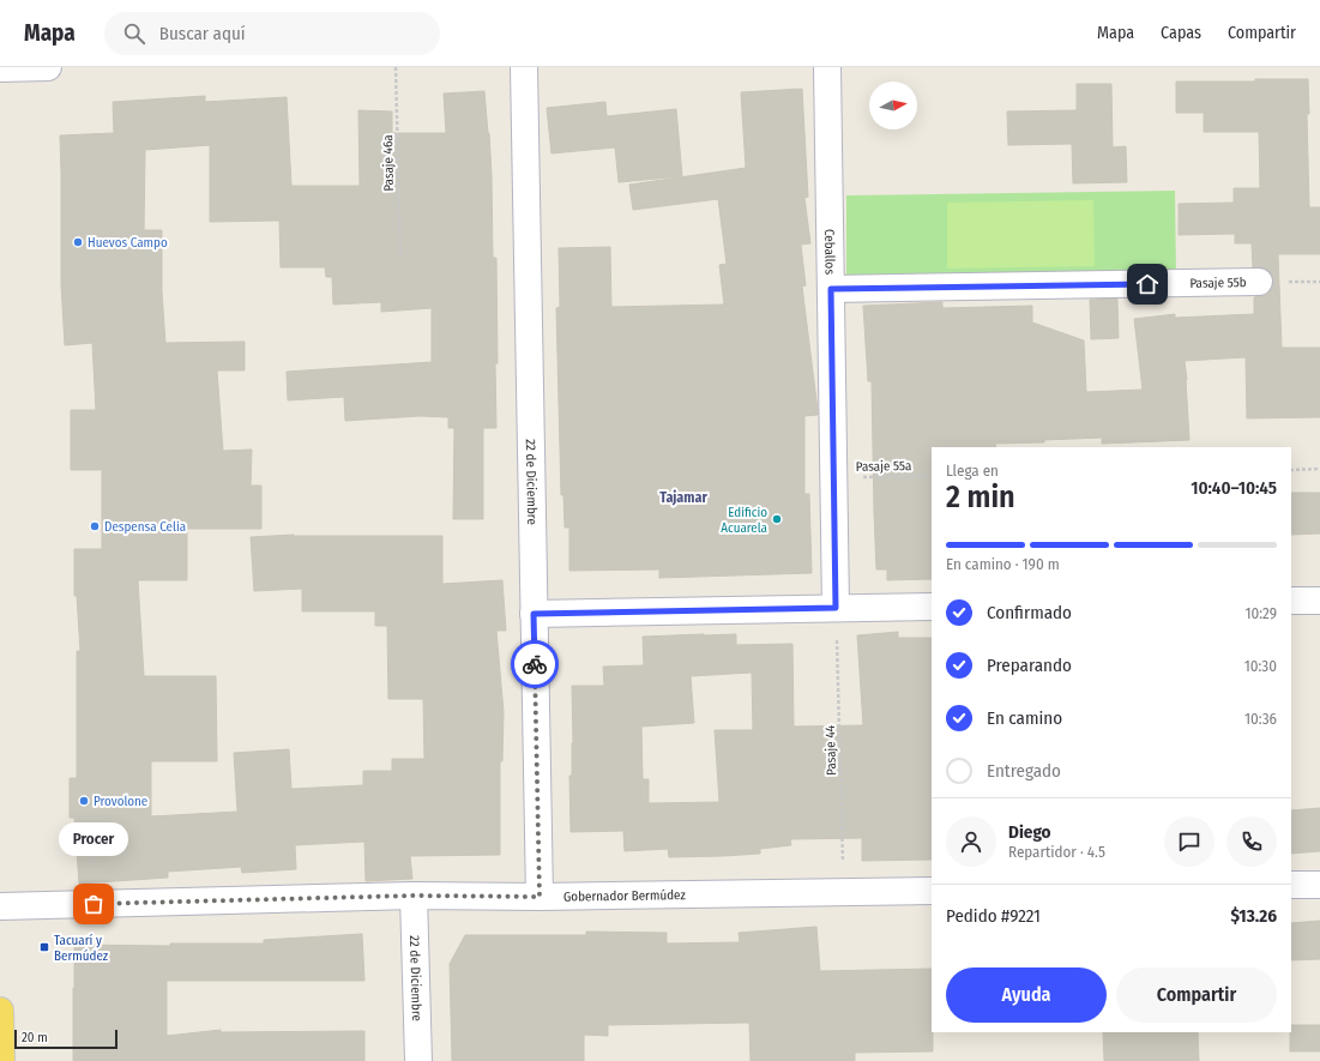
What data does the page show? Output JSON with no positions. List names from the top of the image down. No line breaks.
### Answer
{"streets":{"street":["Ceballos","Pasaje 55b","22 de Diciembre","Gobernador Bermúdez"],"path":["Pasaje 46a","Pasaje 55a","Pasaje 44"]},"crossings":[["Ceballos","Pasaje 55b"],["Ceballos","Pasaje 55a"],["Ceballos","Pasaje 44"],["22 de Diciembre","Gobernador Bermúdez"],["Pasaje 44","Gobernador Bermúdez"]],"districts":["Tajamar"],"places":{"other":["Huevos Campo","Edificio Acuarela","Despensa Celia","Provolone","Procer"],"transit":["Tacuarí y Bermúdez"]},"scale_bar":"20 m","north":"right","page":{"header":"Mapa","search":"Buscar aquí","nav":["Mapa","Capas","Compartir"],"heading":["2 min","Llega en","10:40–10:45"],"panel":["Diego","Repartidor · 4.5","Pedido #9221","$13.26"],"bar":"En camino · 190 m","list":[["Confirmado","10:29"],["Preparando","10:30"],["En camino","10:36"],"Entregado"],"bubble":"Procer","buttons":["Ayuda","Compartir"],"scale":"20 m"}}
